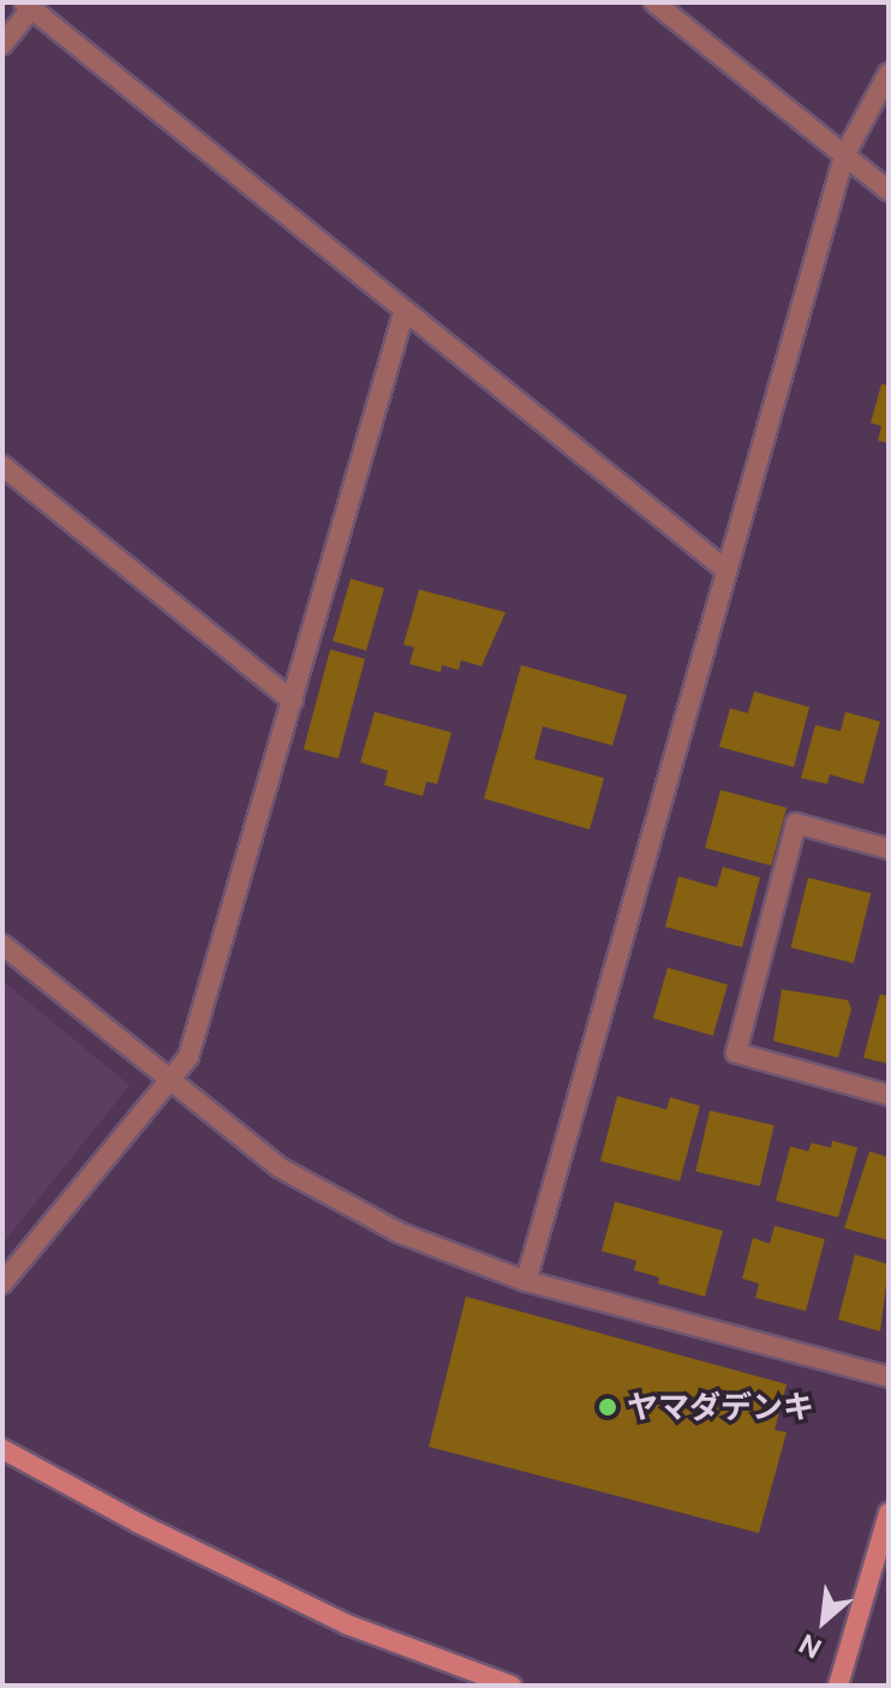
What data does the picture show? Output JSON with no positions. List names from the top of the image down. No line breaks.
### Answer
{"places":["ヤマダデンキ"],"north":"bottom left"}
